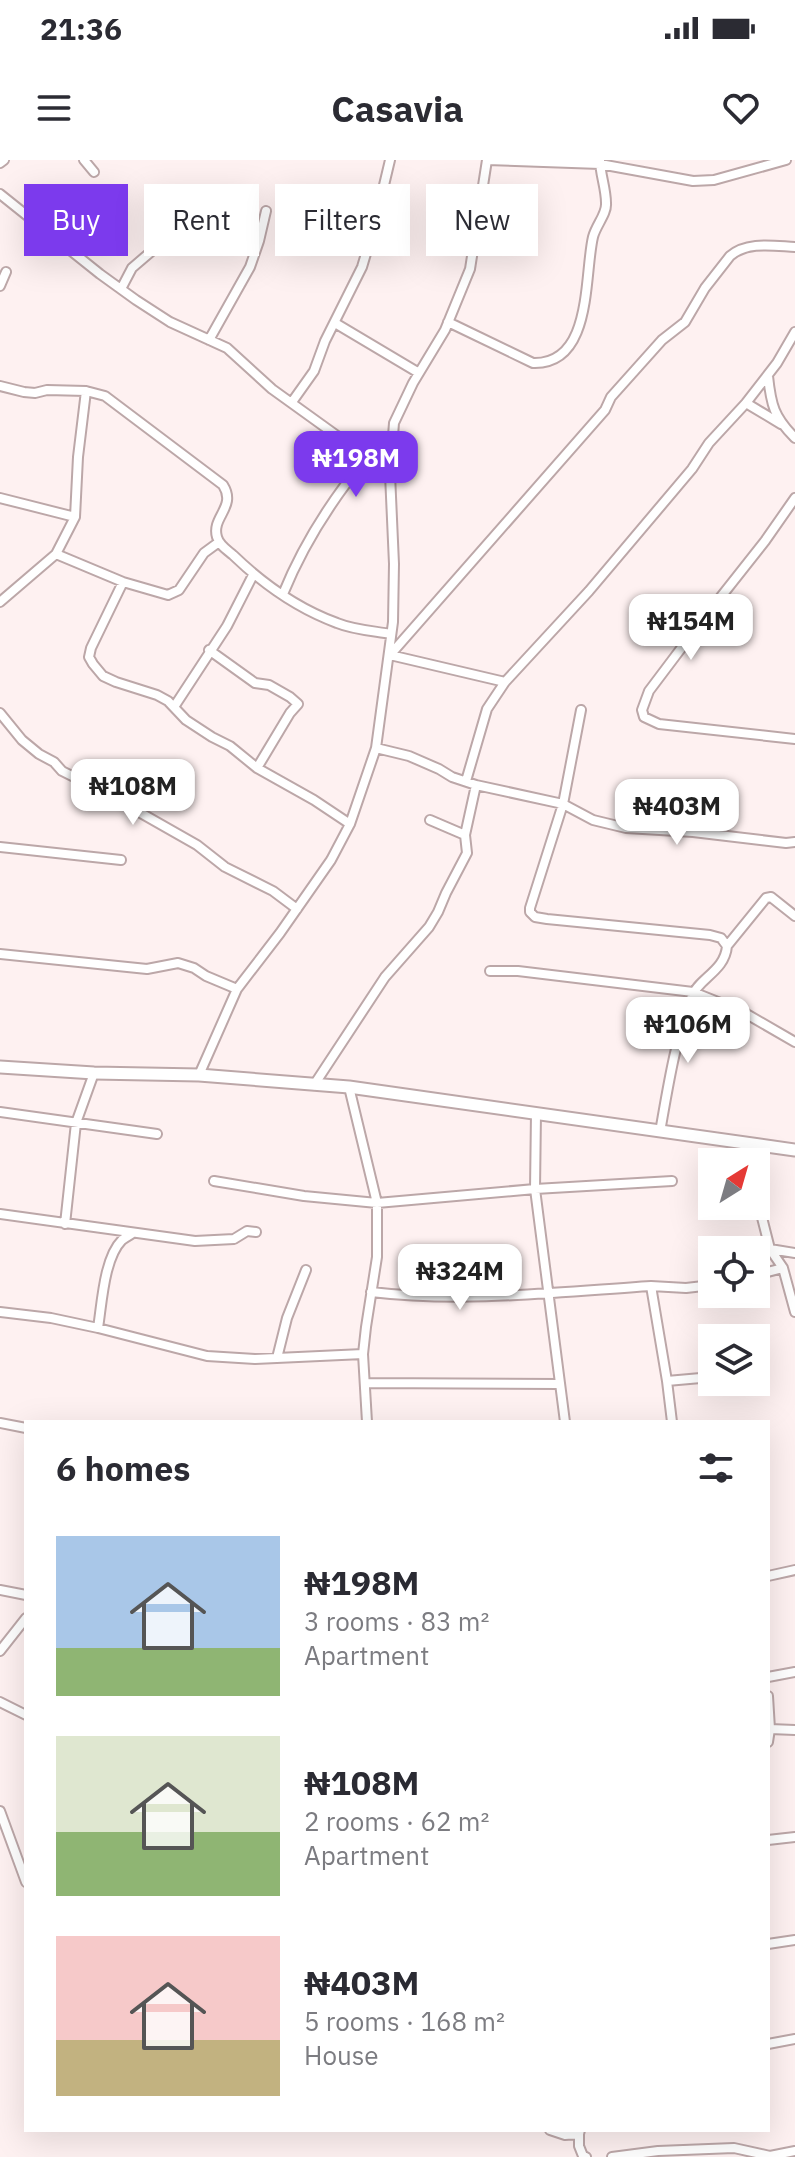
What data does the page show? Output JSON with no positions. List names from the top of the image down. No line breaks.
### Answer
{"north":"top right","page":{"status":"21:36","header":"Casavia","chip":["Buy","Rent","Filters","New"],"price":["₦198M","₦154M","₦108M","₦403M","₦106M","₦324M"],"heading":"6 homes","list":[{"name":"₦198M","note":"3 rooms · 83 m² · Apartment"},{"name":"₦108M","note":"2 rooms · 62 m² · Apartment"},{"name":"₦403M","note":"5 rooms · 168 m² · House"}]}}
